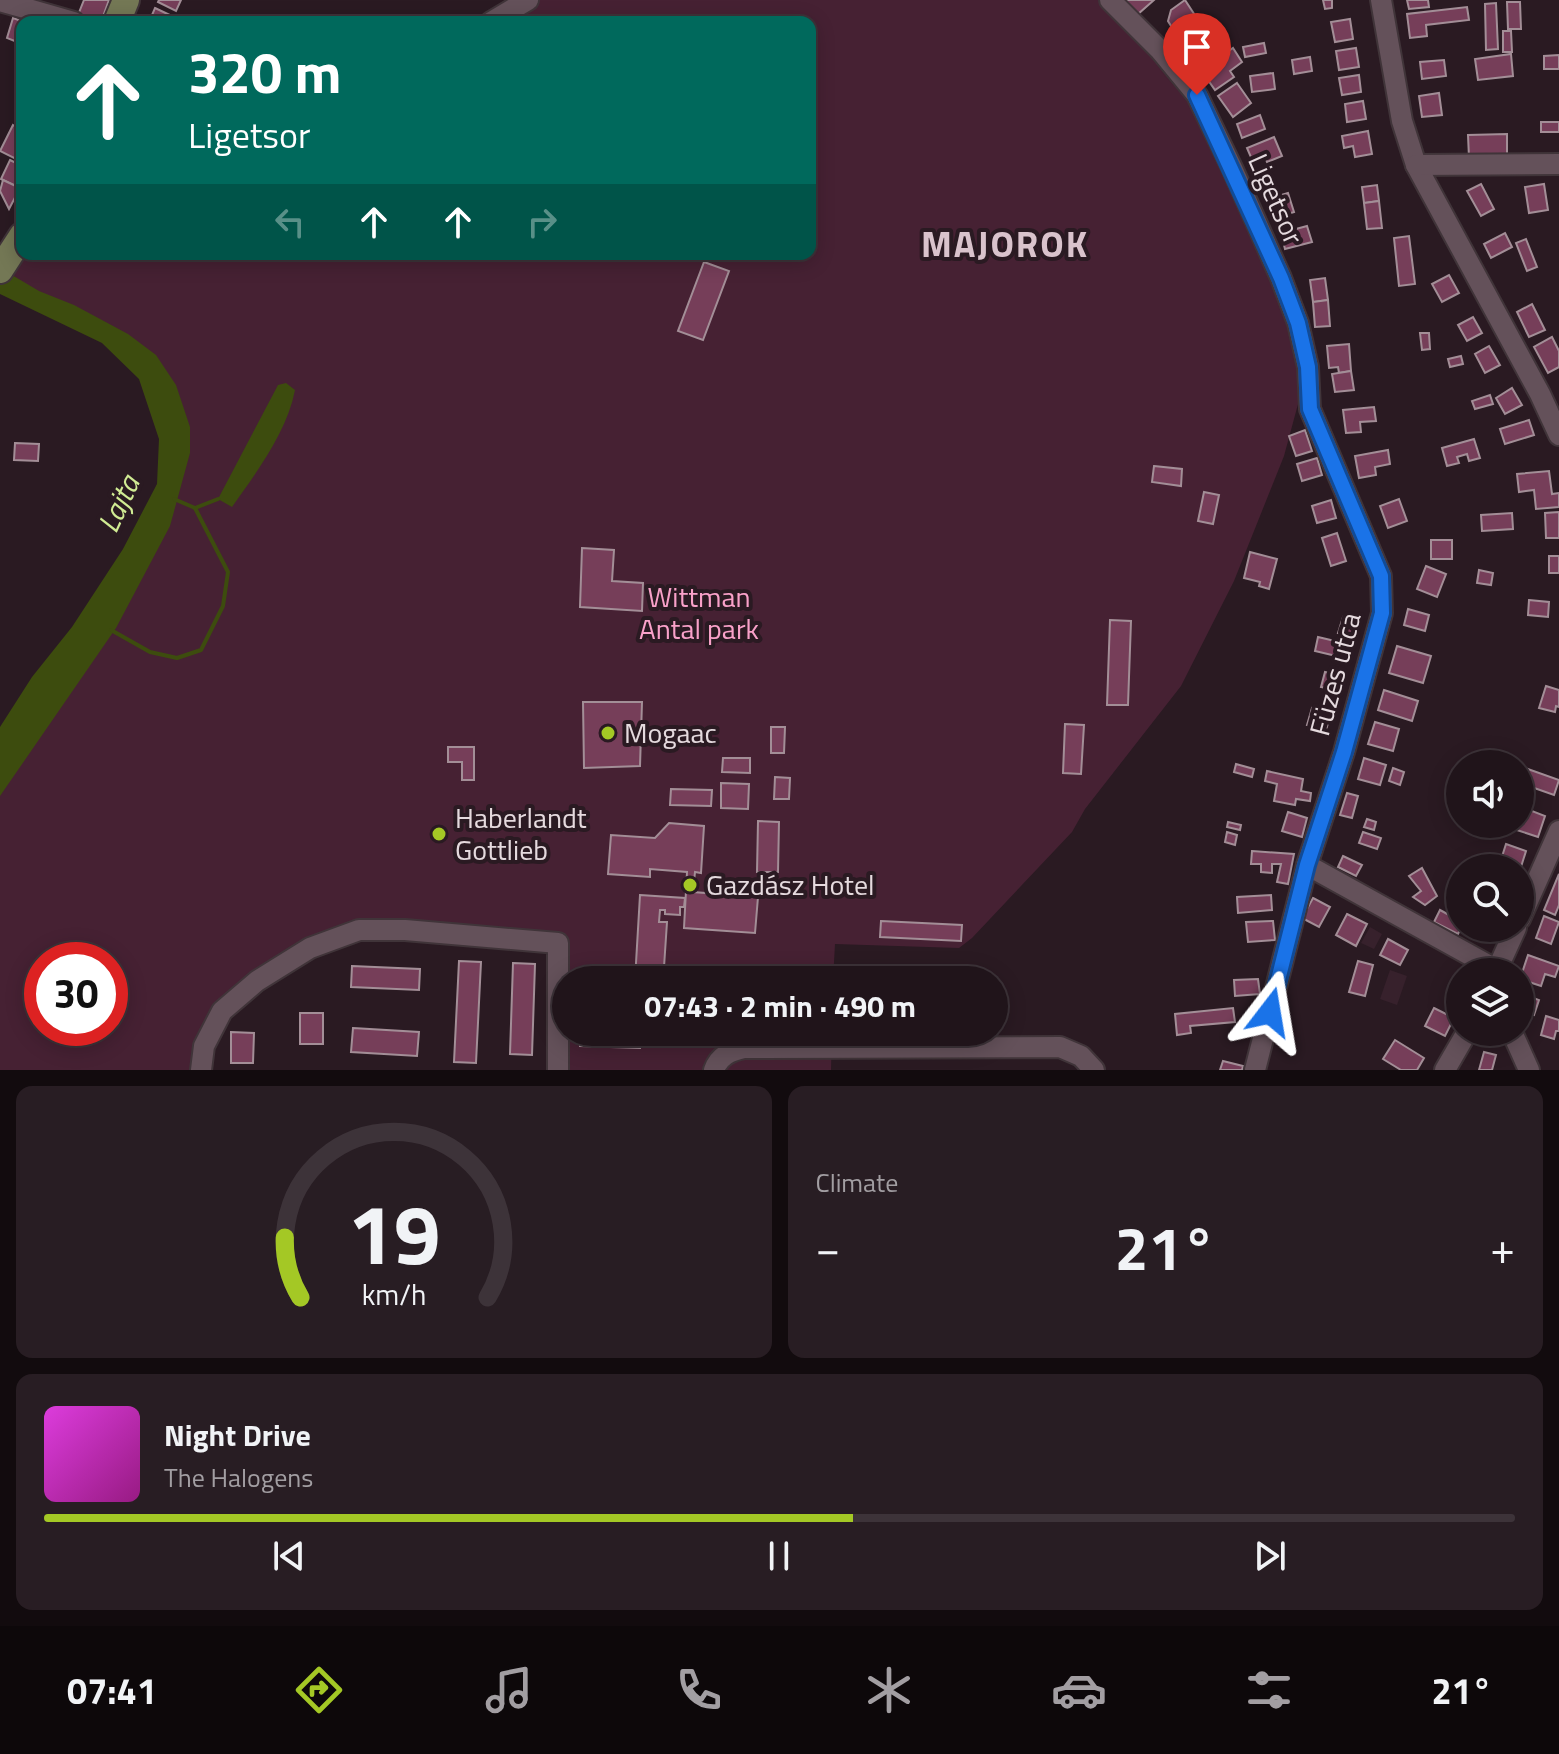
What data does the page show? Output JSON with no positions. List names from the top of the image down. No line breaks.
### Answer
{"streets":{"street":["Ligetsor","Füzes utca"]},"crossings":[["Ligetsor","Füzes utca"]],"districts":["MAJOROK"],"water":["Lajta"],"parks":["Wittman Antal park"],"places":["Mogaac","Haberlandt Gottlieb","Gazdász Hotel"],"page":{"turn":["320 m","Ligetsor"],"limit":"30","trip":"07:43 · 2 min · 490 m","tile":"Climate","heat":["−","21°","+"],"song":["Night Drive","The Halogens"],"tabs":["07:41","21°"],"gauge":["19","km/h"]}}
